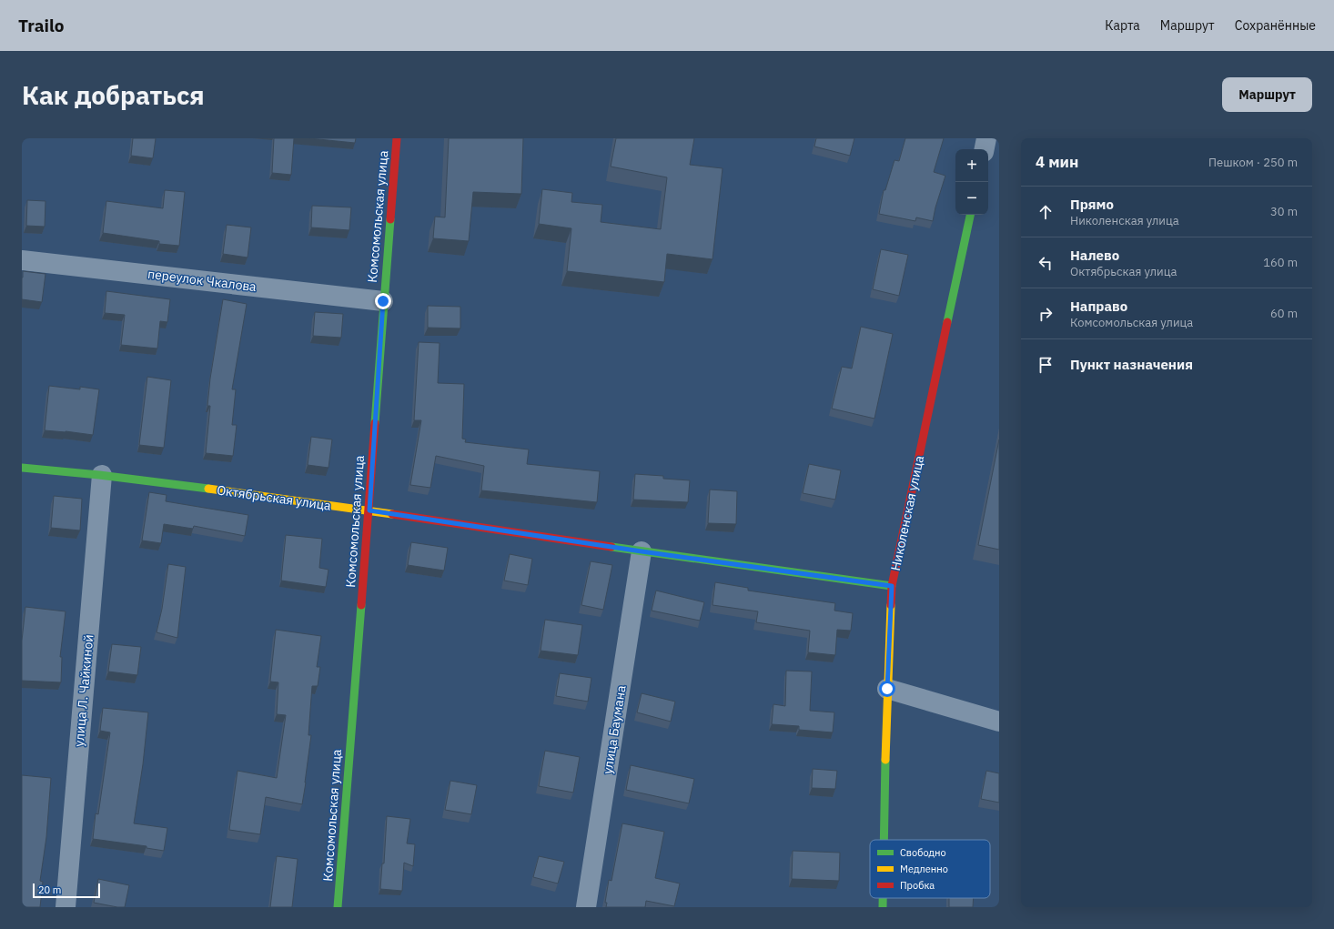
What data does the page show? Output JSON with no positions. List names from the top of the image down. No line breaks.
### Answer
{"streets":{"street":["Комсомольская улица","переулок Чкалова","Октябрьская улица","Николенская улица","улица Л. Чайкиной","улица Баумана"]},"crossings":[["Комсомольская улица","переулок Чкалова"],["Комсомольская улица","Октябрьская улица"],["Октябрьская улица","Николенская улица"],["Октябрьская улица","улица Л. Чайкиной"],["Октябрьская улица","улица Баумана"]],"legend":["Свободно","Медленно","Пробка"],"scale_bar":"20 m","page":{"header":"Trailo","nav":["Карта","Маршрут","Сохранённые"],"buttons":"Маршрут","title":"Как добраться","heading":["4 мин","Пешком · 250 m"],"map_buttons":["+","−"],"list":[["Прямо","Николенская улица","30 m"],["Налево","Октябрьская улица","160 m"],["Направо","Комсомольская улица","60 m"],"Пункт назначения"],"scale":"20 m"}}
